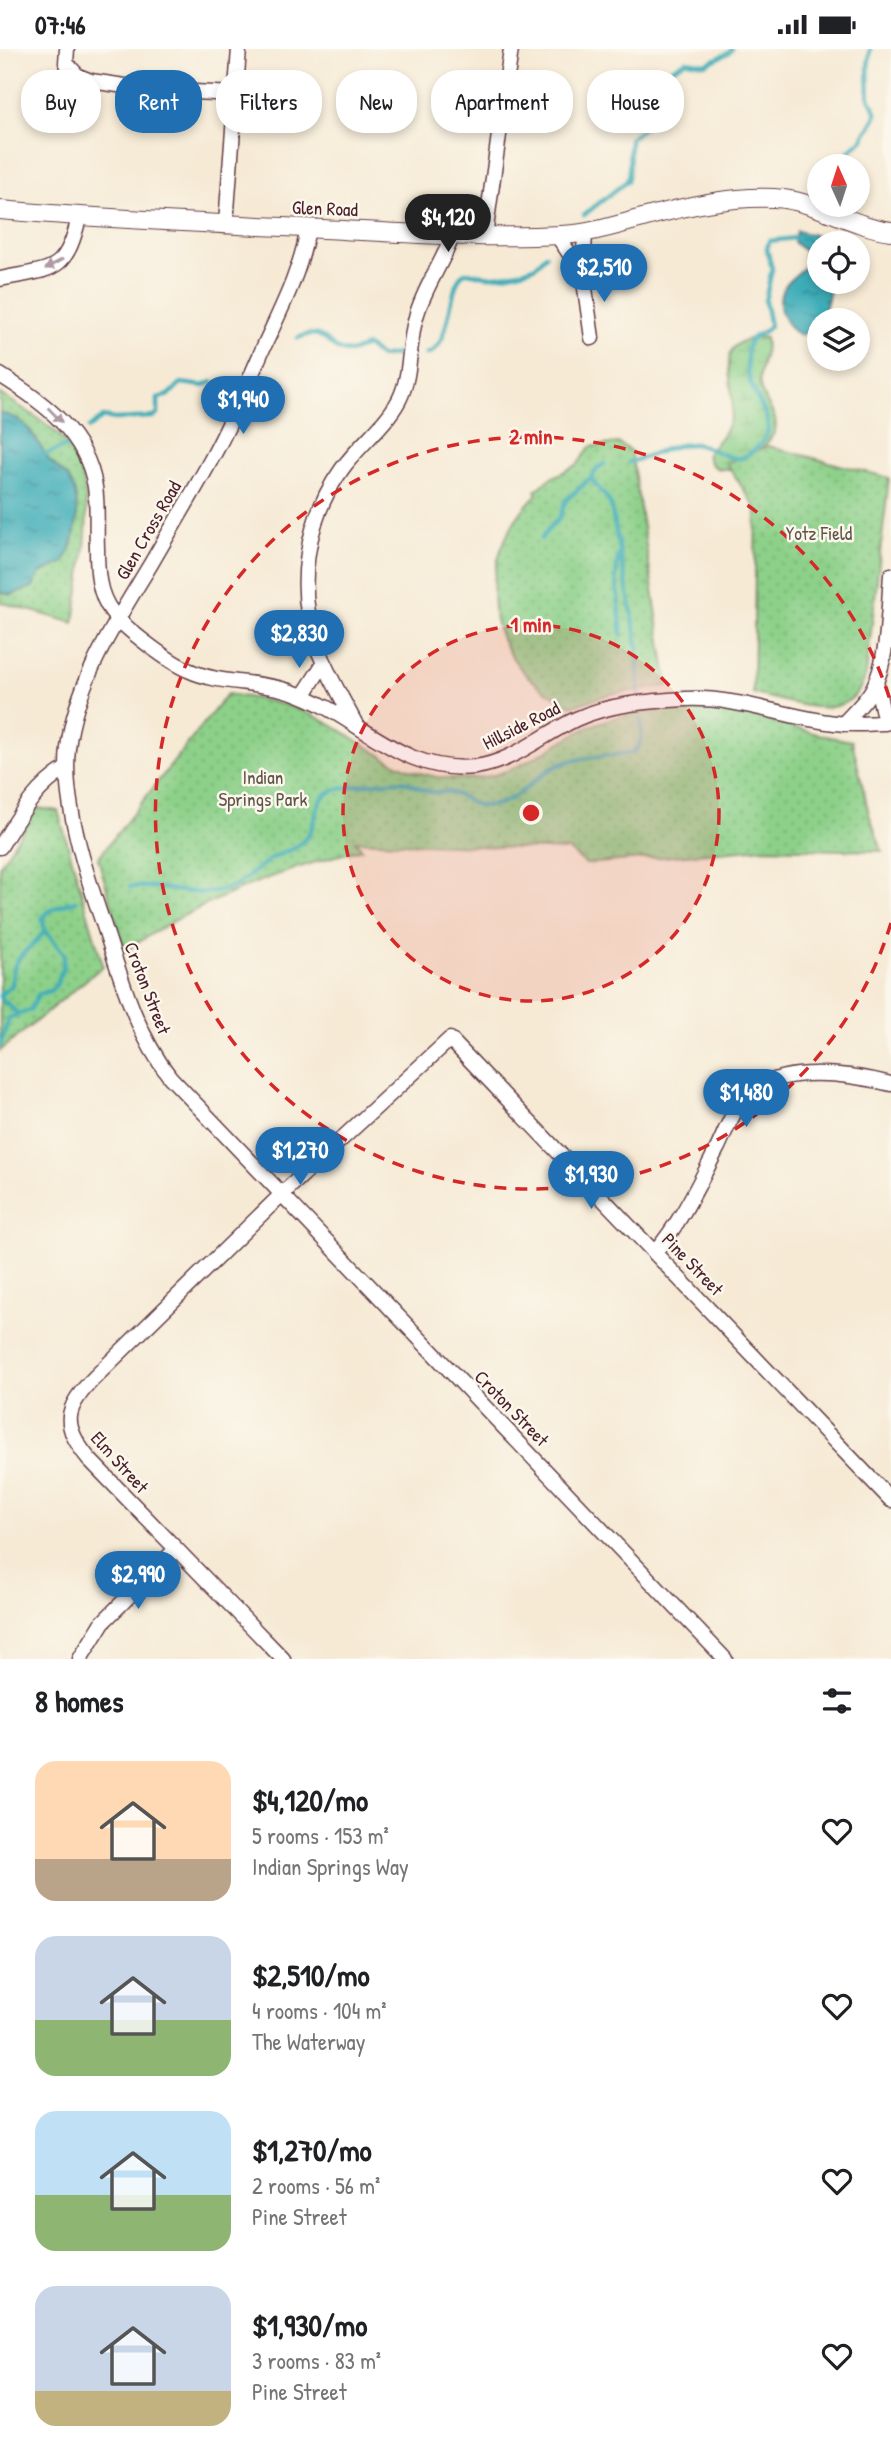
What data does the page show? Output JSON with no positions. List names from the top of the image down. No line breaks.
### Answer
{"streets":{"street":["Glen Road","Glen Cross Road","Hillside Road","Croton Street","Pine Street","Elm Street"]},"crossings":[["Glen Road","Glen Cross Road"],["Glen Cross Road","Hillside Road"],["Glen Cross Road","Croton Street"],["Hillside Road","Croton Street"],["Croton Street","Pine Street"],["Croton Street","Elm Street"],["Pine Street","Elm Street"]],"parks":["Yotz Field","Indian Springs Park"],"north":"top","page":{"status":"07:46","chip":["Buy","Rent","Filters","New","Apartment","House"],"price":["$4,120","$2,510","$1,940","$2,830","$1,480","$1,270","$1,930","$2,990"],"heading":"8 homes","list":[{"name":"$4,120/mo","note":"5 rooms · 153 m² · Indian Springs Way"},{"name":"$2,510/mo","note":"4 rooms · 104 m² · The Waterway"},{"name":"$1,270/mo","note":"2 rooms · 56 m² · Pine Street"},{"name":"$1,930/mo","note":"3 rooms · 83 m² · Pine Street"}]},"rings":["2 min","1 min"]}
